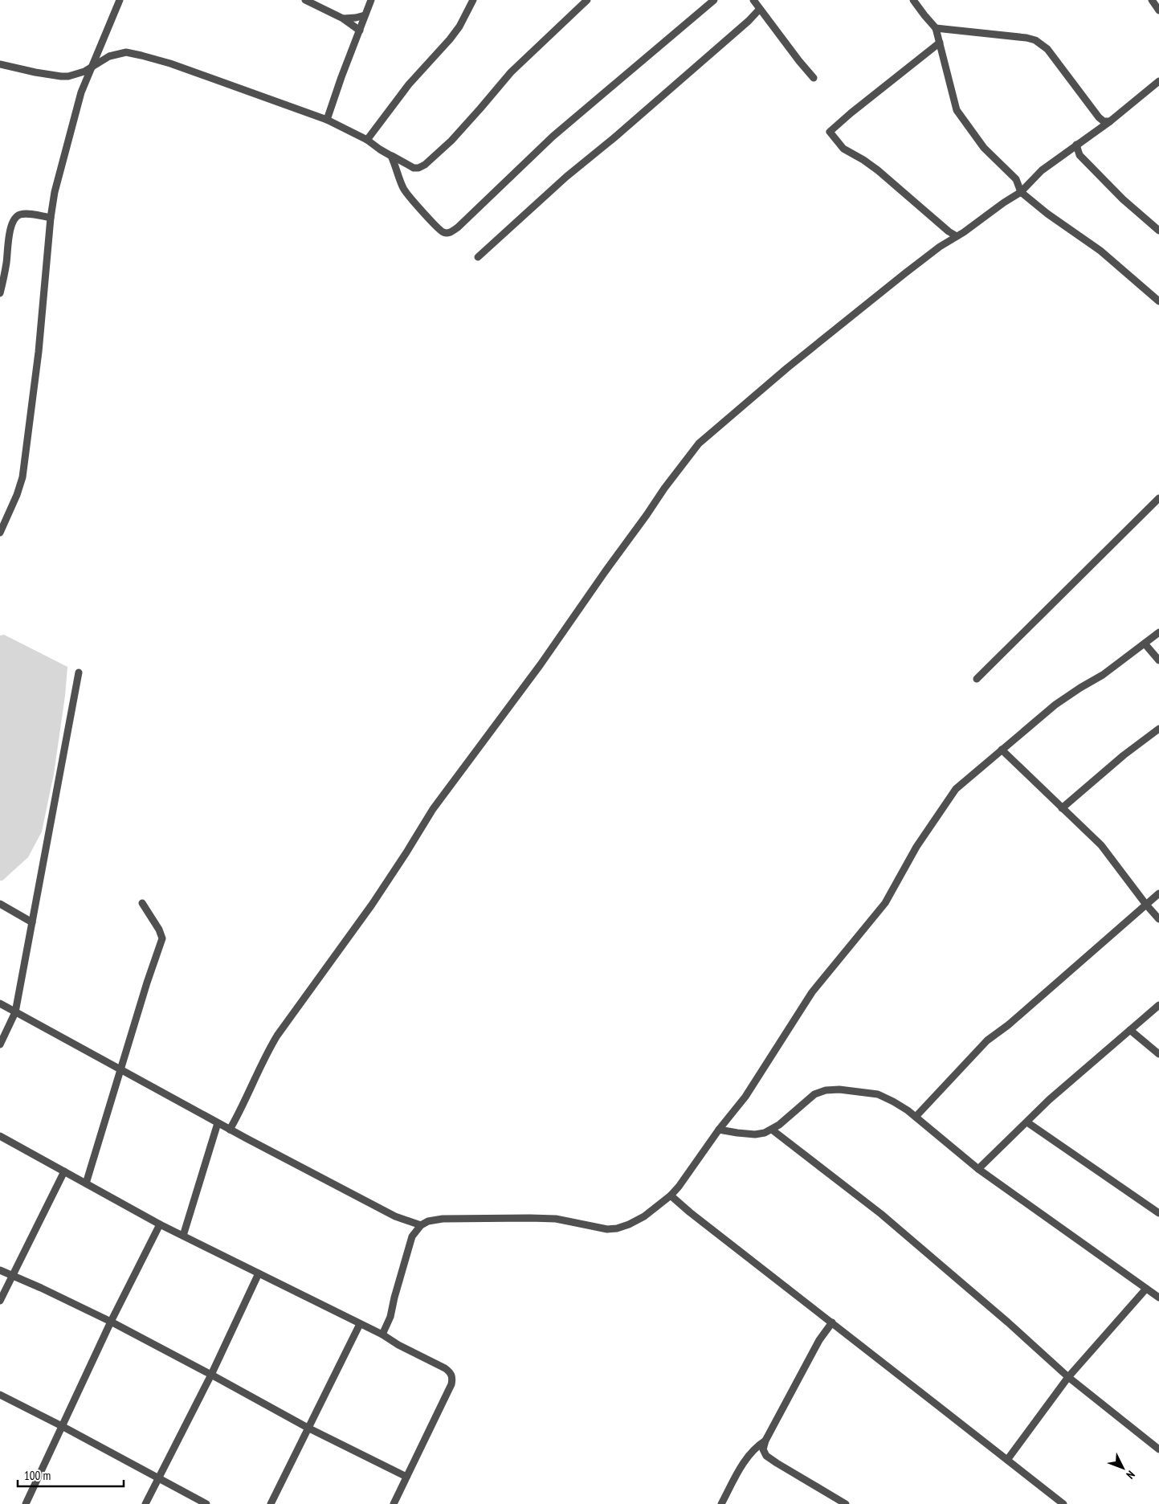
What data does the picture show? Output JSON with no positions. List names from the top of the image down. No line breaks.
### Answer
{"scale_bar":"100 m","north":"bottom right"}
